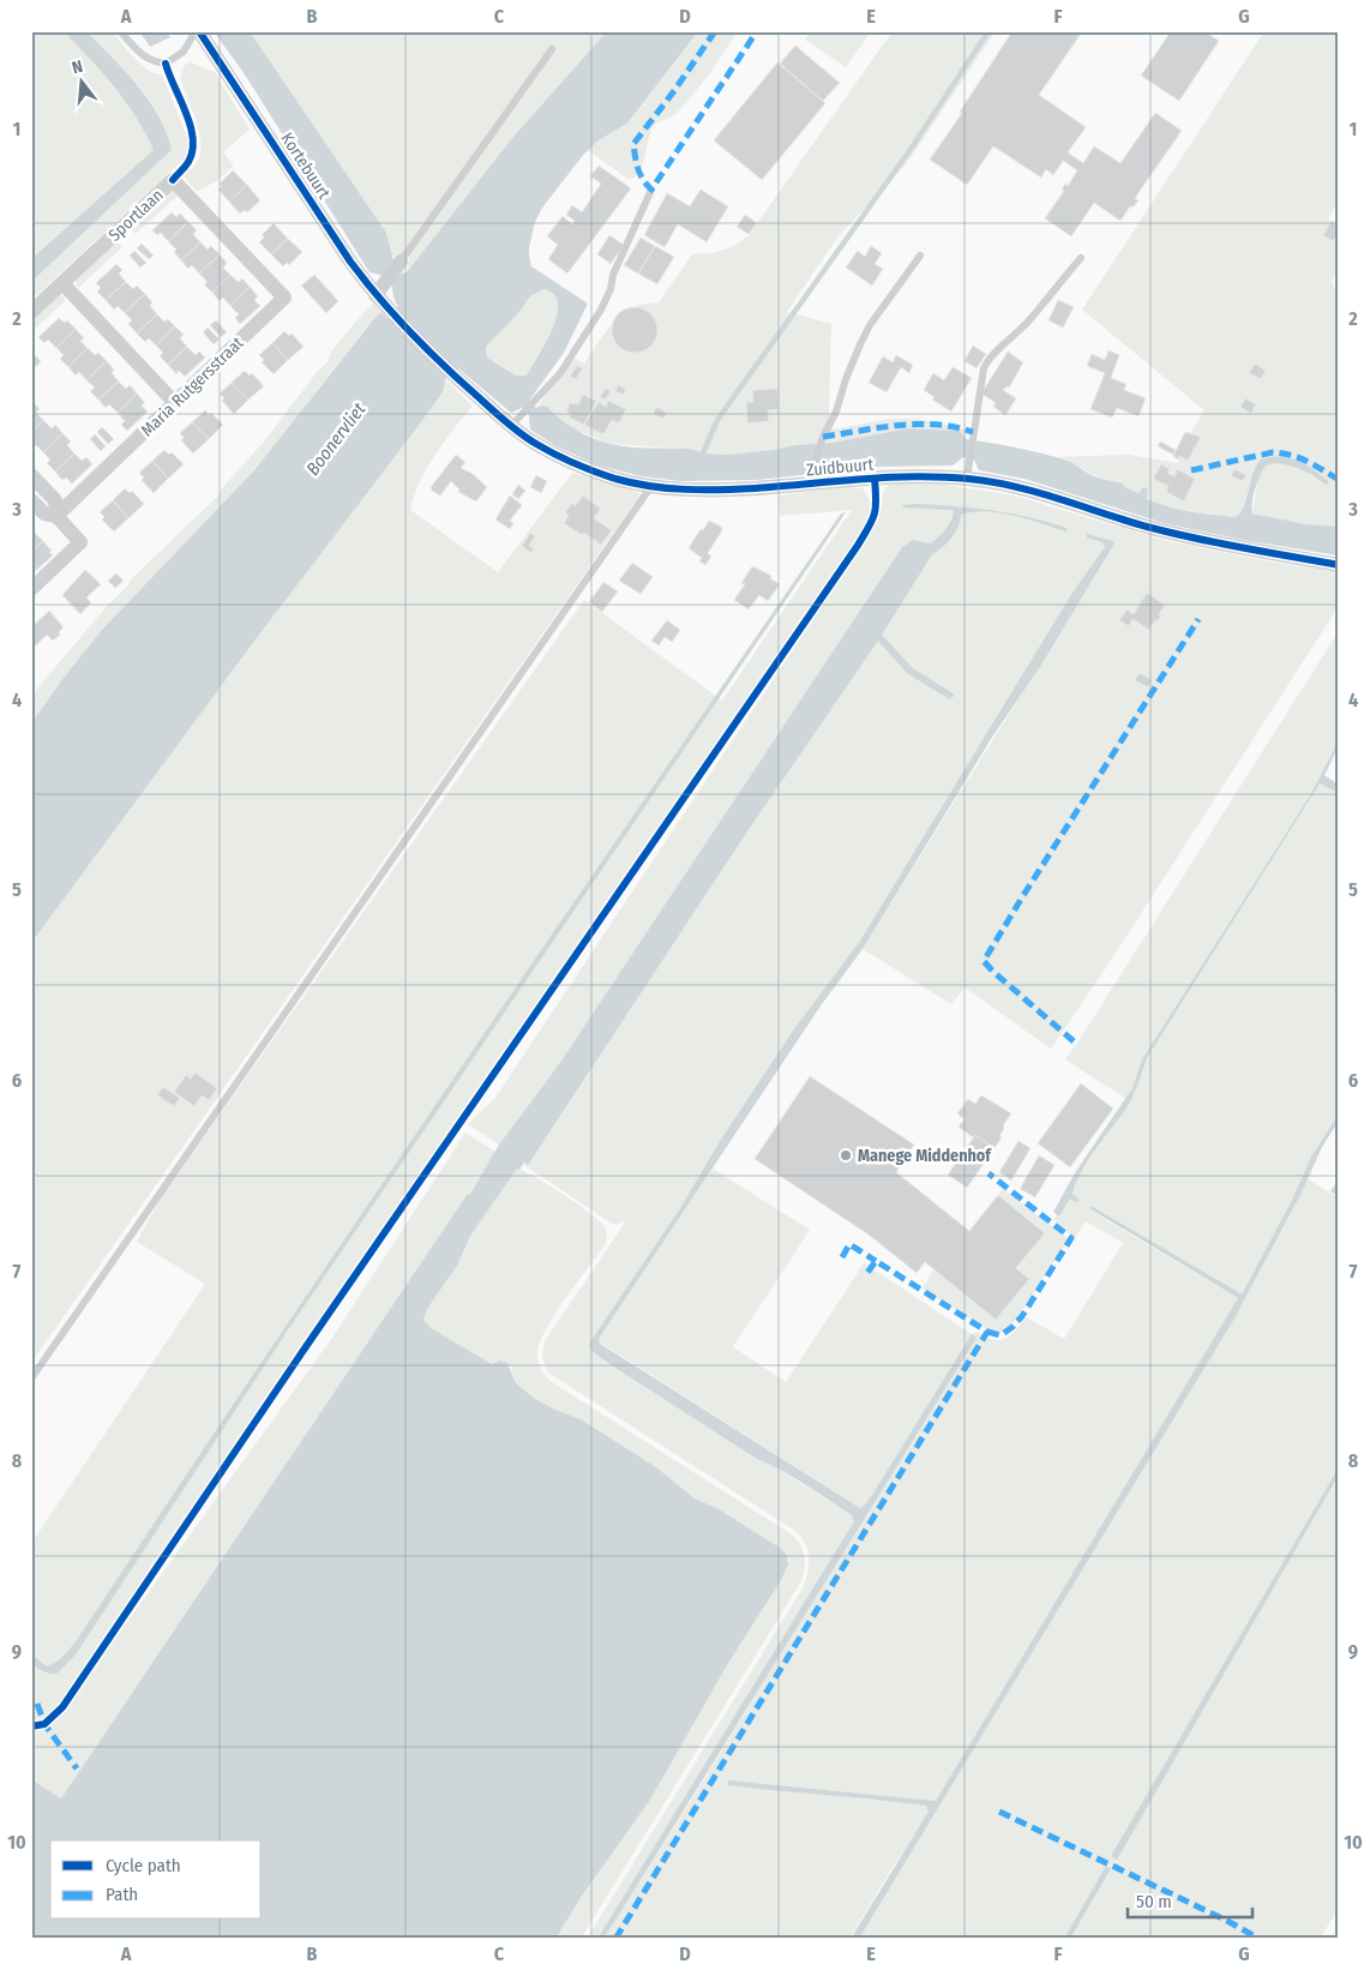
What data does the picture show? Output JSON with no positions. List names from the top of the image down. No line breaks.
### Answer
{"streets":{"street":["Kortebuurt","Sportlaan","Maria Rutgersstraat","Zuidbuurt"]},"crossings":[["Kortebuurt","Zuidbuurt"],["Sportlaan","Maria Rutgersstraat"]],"water":["Boonervliet"],"places":["Manege Middenhof"],"legend":["Cycle path","Path"],"scale_bar":"50 m","north":"top","grid":{"columns":["A","B","C","D","E","F","G"],"rows":["1","2","3","4","5","6","7","8","9","10"]}}
